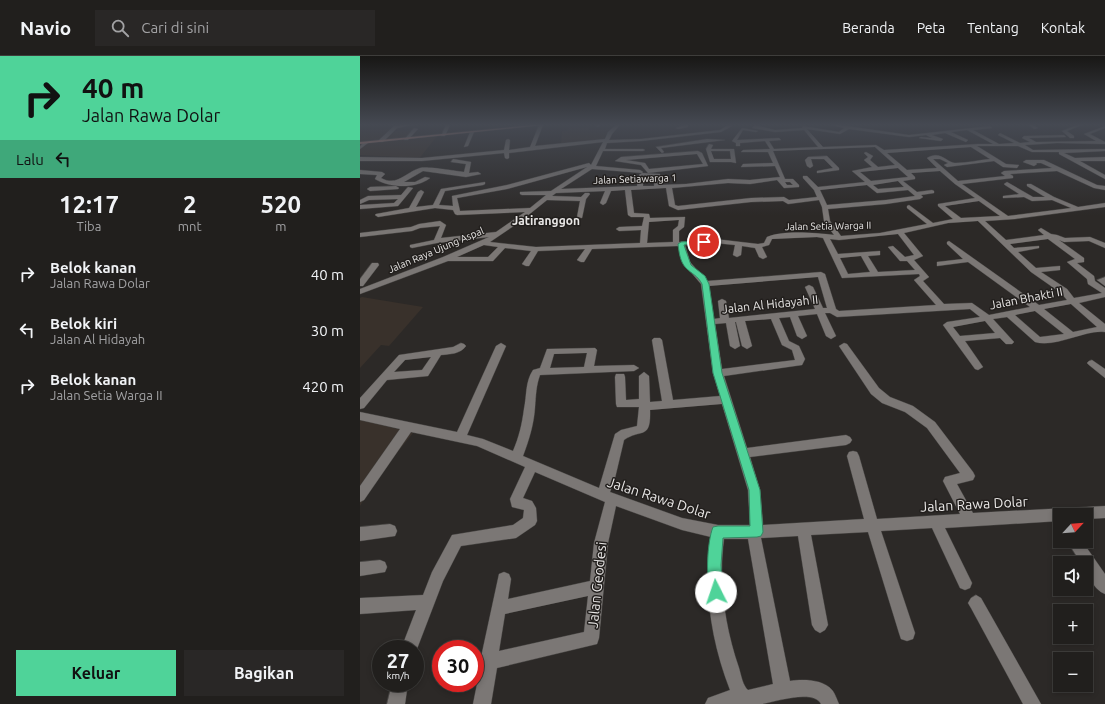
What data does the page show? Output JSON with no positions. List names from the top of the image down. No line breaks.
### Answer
{"streets":{"street":["Jalan Setiawarga 1","Jalan Setia Warga II","Jalan Raya Ujung Aspal","Jalan Bhakti II","Jalan Al Hidayah II","Jalan Rawa Dolar","Jalan Geodesi"]},"crossings":[["Jalan Setiawarga 1","Jalan Raya Ujung Aspal"],["Jalan Bhakti II","Jalan Al Hidayah II"],["Jalan Rawa Dolar","Jalan Geodesi"]],"districts":["Jatiranggon"],"north":"top right","page":{"header":"Navio","search":"Cari di sini","nav":["Beranda","Peta","Tentang","Kontak"],"turn":["40 m","Jalan Rawa Dolar"],"then":"Lalu","eta":["12:17","Tiba","2","mnt","520","m"],"list":[{"name":"Belok kanan","note":"Jalan Rawa Dolar","value":"40 m"},{"name":"Belok kiri","note":"Jalan Al Hidayah","value":"30 m"},{"name":"Belok kanan","note":"Jalan Setia Warga II","value":"420 m"}],"map_buttons":["+","−"],"speed":"27 km/h","limit":"30","buttons":["Keluar","Bagikan"]}}
